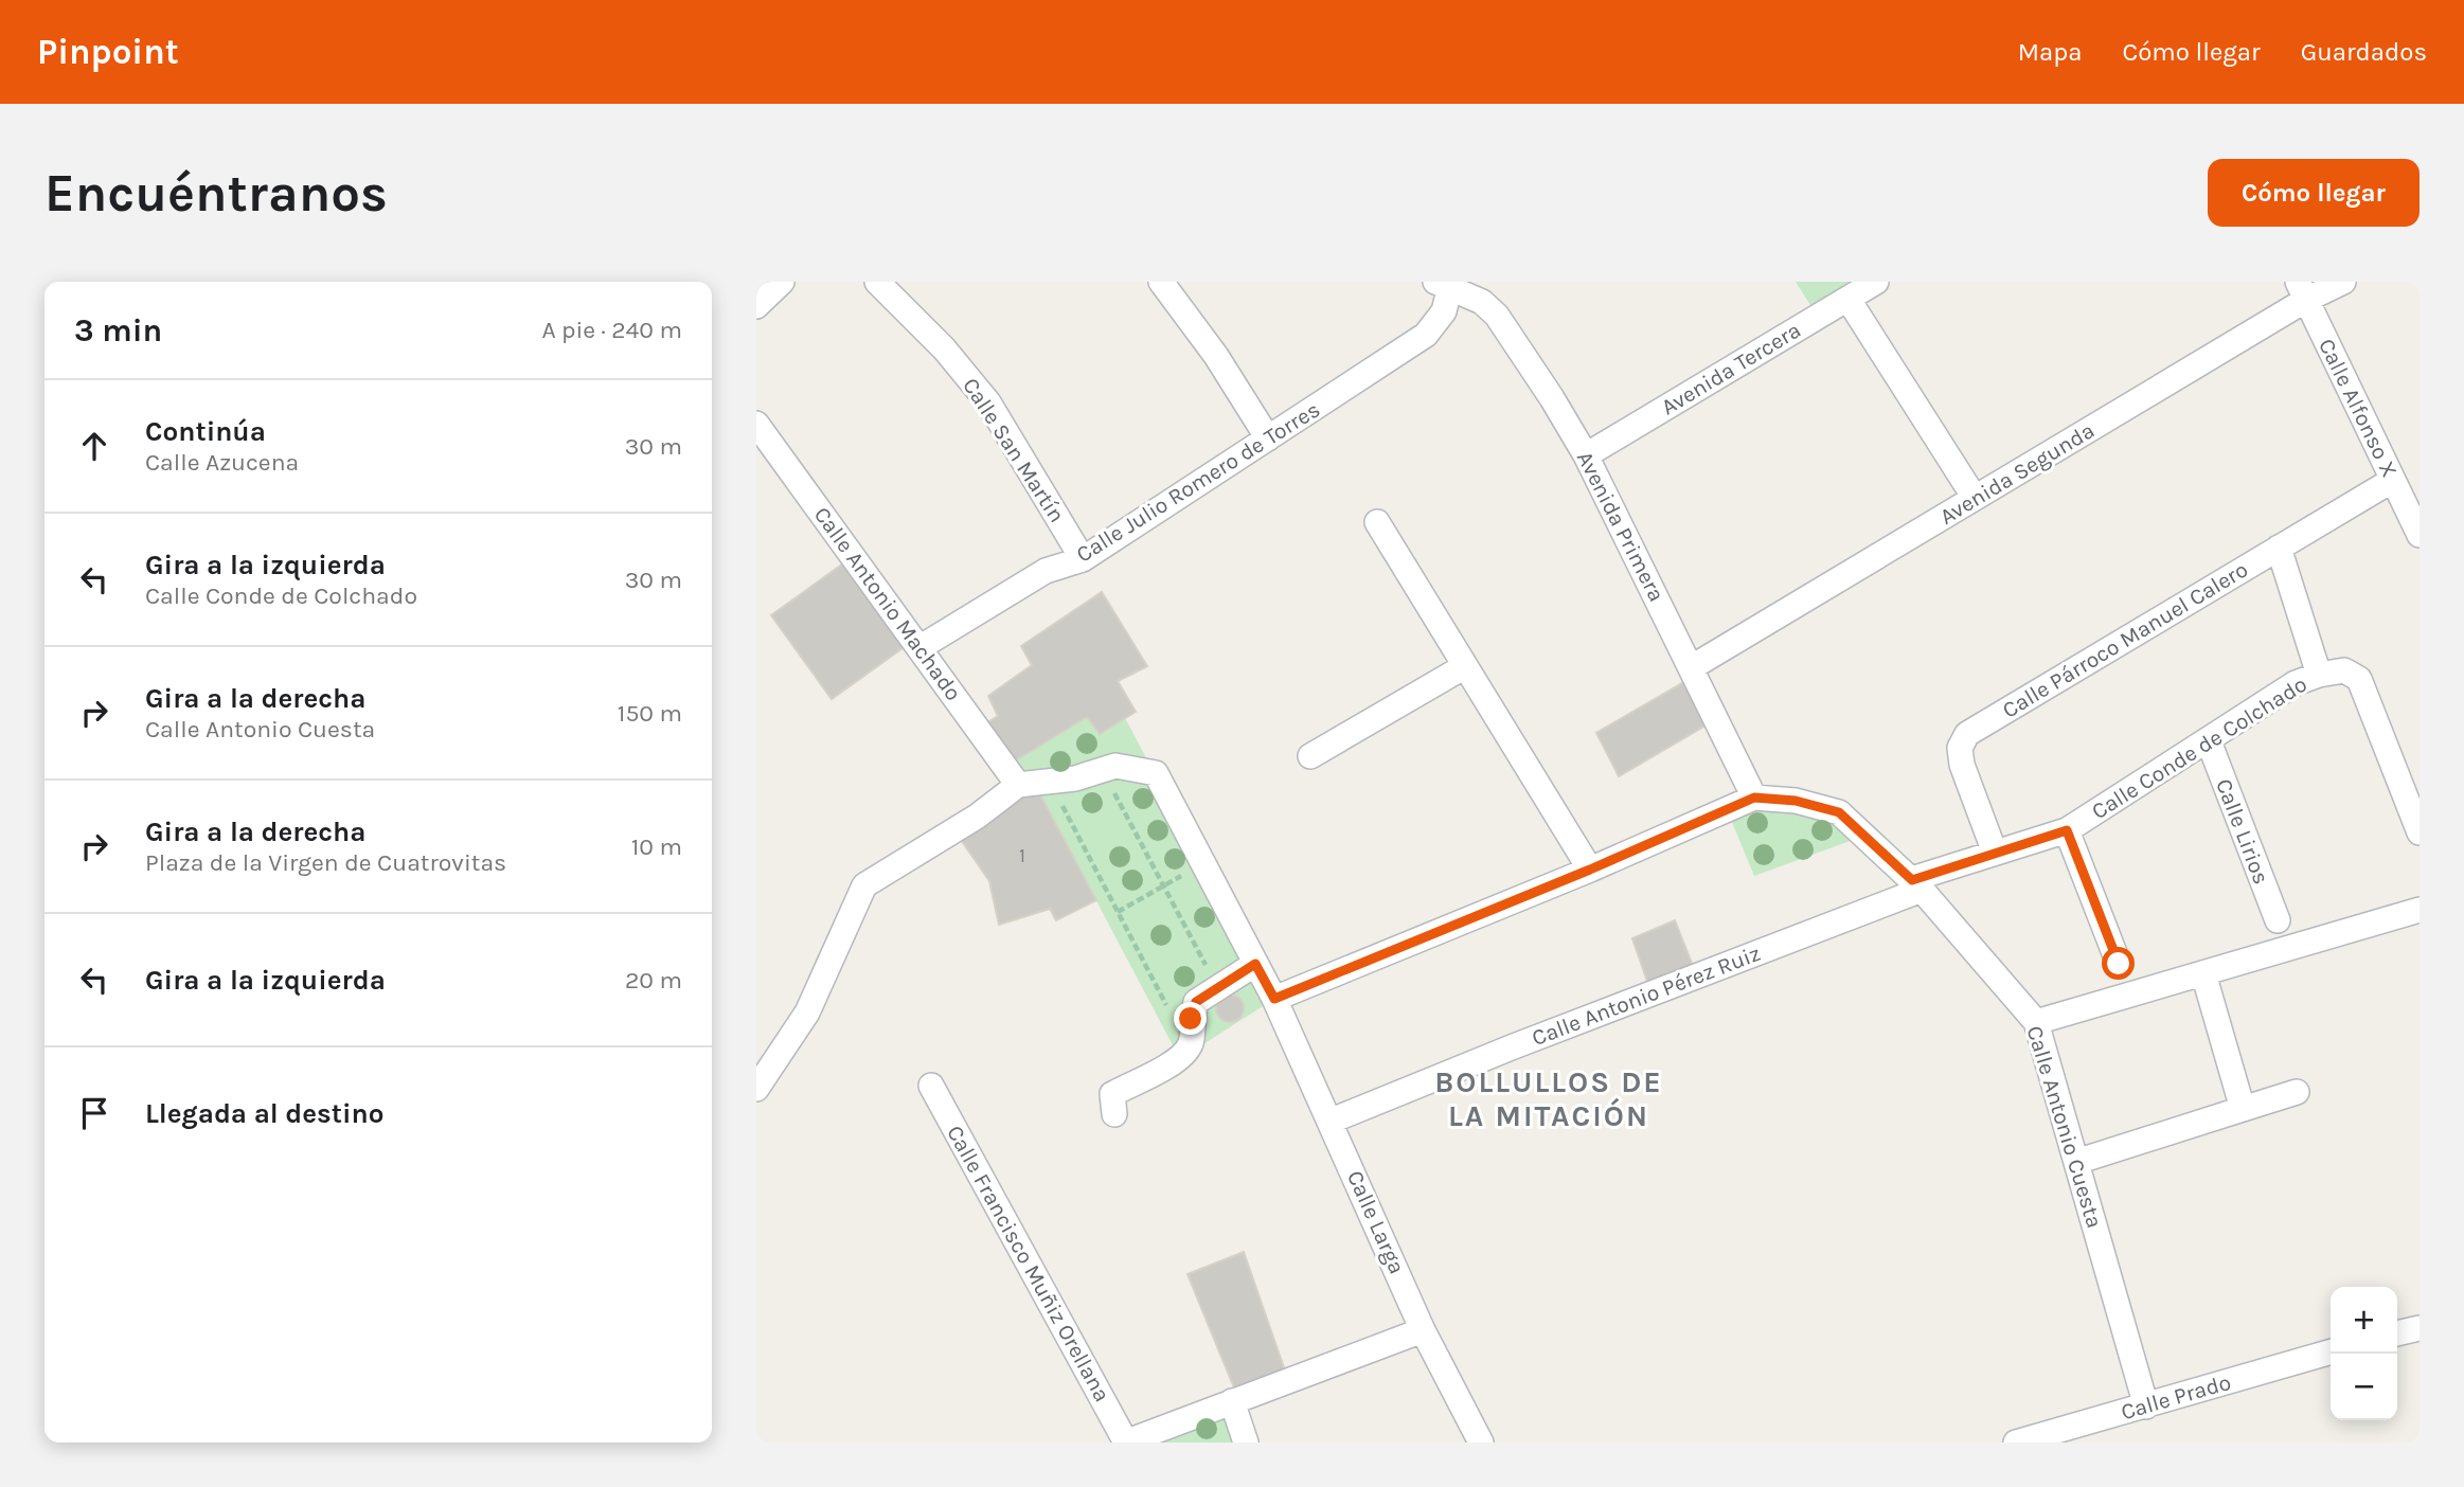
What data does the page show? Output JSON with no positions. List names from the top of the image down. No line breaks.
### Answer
{"streets":{"street":["Avenida Tercera","Calle Alfonso X","Calle San Martín","Avenida Segunda","Calle Julio Romero de Torres","Avenida Primera","Calle Antonio Machado","Calle Párroco Manuel Calero","Calle Conde de Colchado","Calle Lirios","Calle Antonio Pérez Ruiz","Calle Antonio Cuesta","Calle Larga","Calle Francisco Muñiz Orellana","Calle Prado"]},"crossings":[["Avenida Tercera","Avenida Primera"],["Calle Alfonso X","Avenida Segunda"],["Calle Alfonso X","Calle Párroco Manuel Calero"],["Calle San Martín","Calle Julio Romero de Torres"],["Avenida Segunda","Avenida Primera"],["Calle Julio Romero de Torres","Avenida Primera"],["Calle Julio Romero de Torres","Calle Antonio Machado"],["Avenida Primera","Calle Antonio Cuesta"],["Calle Párroco Manuel Calero","Calle Conde de Colchado"],["Calle Conde de Colchado","Calle Lirios"],["Calle Conde de Colchado","Calle Antonio Pérez Ruiz"],["Calle Conde de Colchado","Calle Antonio Cuesta"],["Calle Antonio Pérez Ruiz","Calle Antonio Cuesta"],["Calle Antonio Pérez Ruiz","Calle Larga"],["Calle Antonio Cuesta","Calle Larga"],["Calle Antonio Cuesta","Calle Prado"]],"districts":["BOLLULLOS DE LA MITACIÓN"],"house_numbers":["1"],"page":{"header":"Pinpoint","nav":["Mapa","Cómo llegar","Guardados"],"buttons":"Cómo llegar","title":"Encuéntranos","heading":["3 min","A pie · 240 m"],"list":[["Continúa","Calle Azucena","30 m"],["Gira a la izquierda","Calle Conde de Colchado","30 m"],["Gira a la derecha","Calle Antonio Cuesta","150 m"],["Gira a la derecha","Plaza de la Virgen de Cuatrovitas","10 m"],["Gira a la izquierda","20 m"],"Llegada al destino"],"map_buttons":["+","−"]}}
